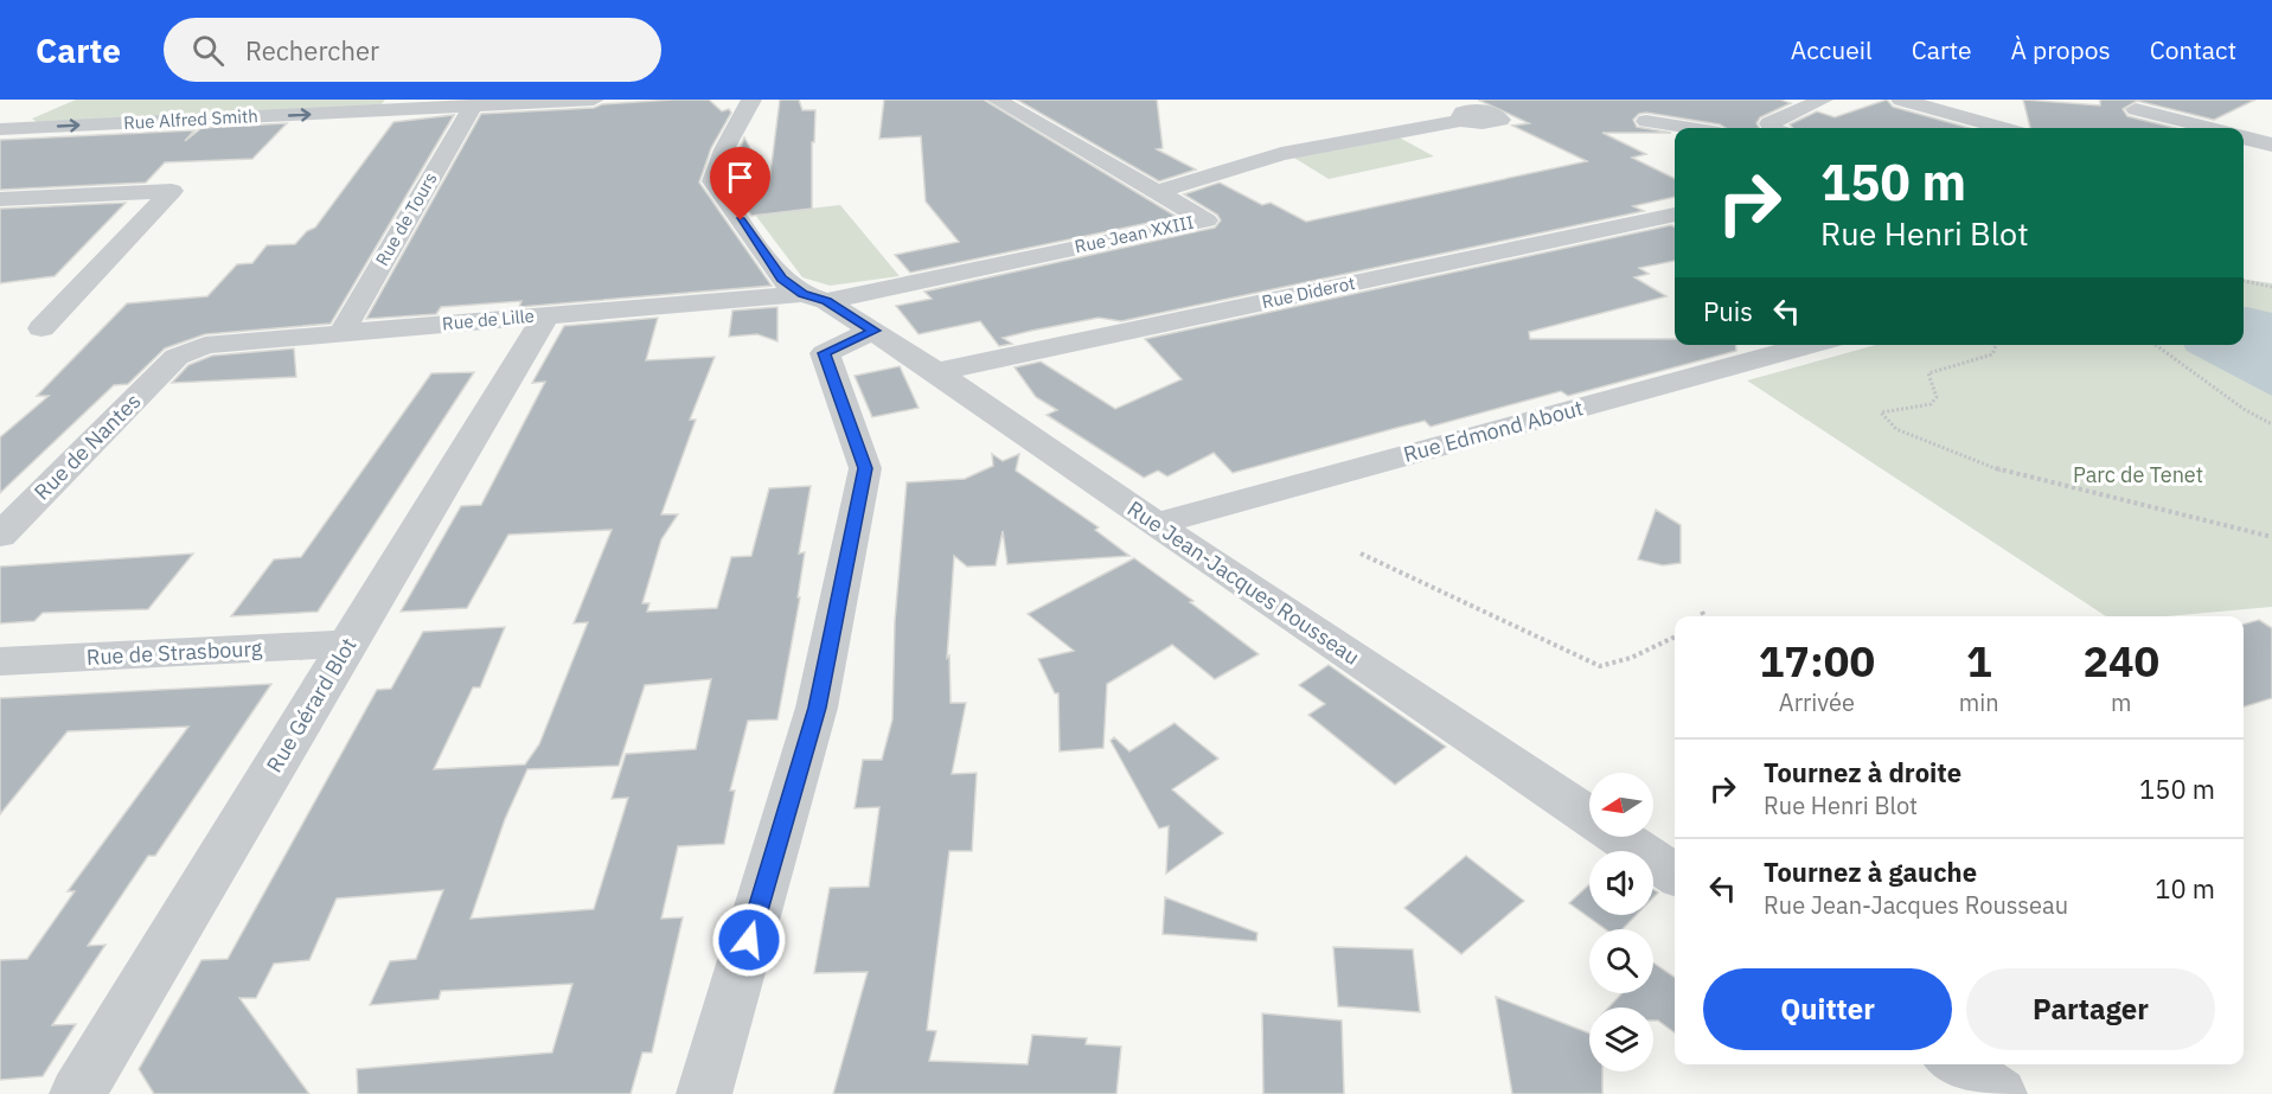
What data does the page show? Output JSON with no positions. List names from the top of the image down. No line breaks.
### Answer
{"streets":{"street":["Rue Alfred Smith","Rue de Tours","Rue Jean XXIII","Rue Diderot","Rue de Lille","Rue Edmond About","Rue de Nantes","Rue Jean-Jacques Rousseau","Rue de Strasbourg","Rue Gérard Blot"]},"crossings":[["Rue Alfred Smith","Rue de Tours"],["Rue de Tours","Rue de Lille"],["Rue Jean XXIII","Rue de Lille"],["Rue Jean XXIII","Rue Jean-Jacques Rousseau"],["Rue Diderot","Rue Jean-Jacques Rousseau"],["Rue de Lille","Rue de Nantes"],["Rue de Lille","Rue Jean-Jacques Rousseau"],["Rue de Lille","Rue Gérard Blot"],["Rue Edmond About","Rue Jean-Jacques Rousseau"],["Rue de Strasbourg","Rue Gérard Blot"]],"one_way":["Rue Alfred Smith"],"parks":["Parc de Tenet"],"north":"left","page":{"header":"Carte","search":"Rechercher","nav":["Accueil","Carte","À propos","Contact"],"turn":["150 m","Rue Henri Blot"],"then":"Puis","eta":["17:00","Arrivée","1","min","240","m"],"list":[{"name":"Tournez à droite","note":"Rue Henri Blot","value":"150 m"},{"name":"Tournez à gauche","note":"Rue Jean-Jacques Rousseau","value":"10 m"}],"buttons":["Quitter","Partager"]}}
